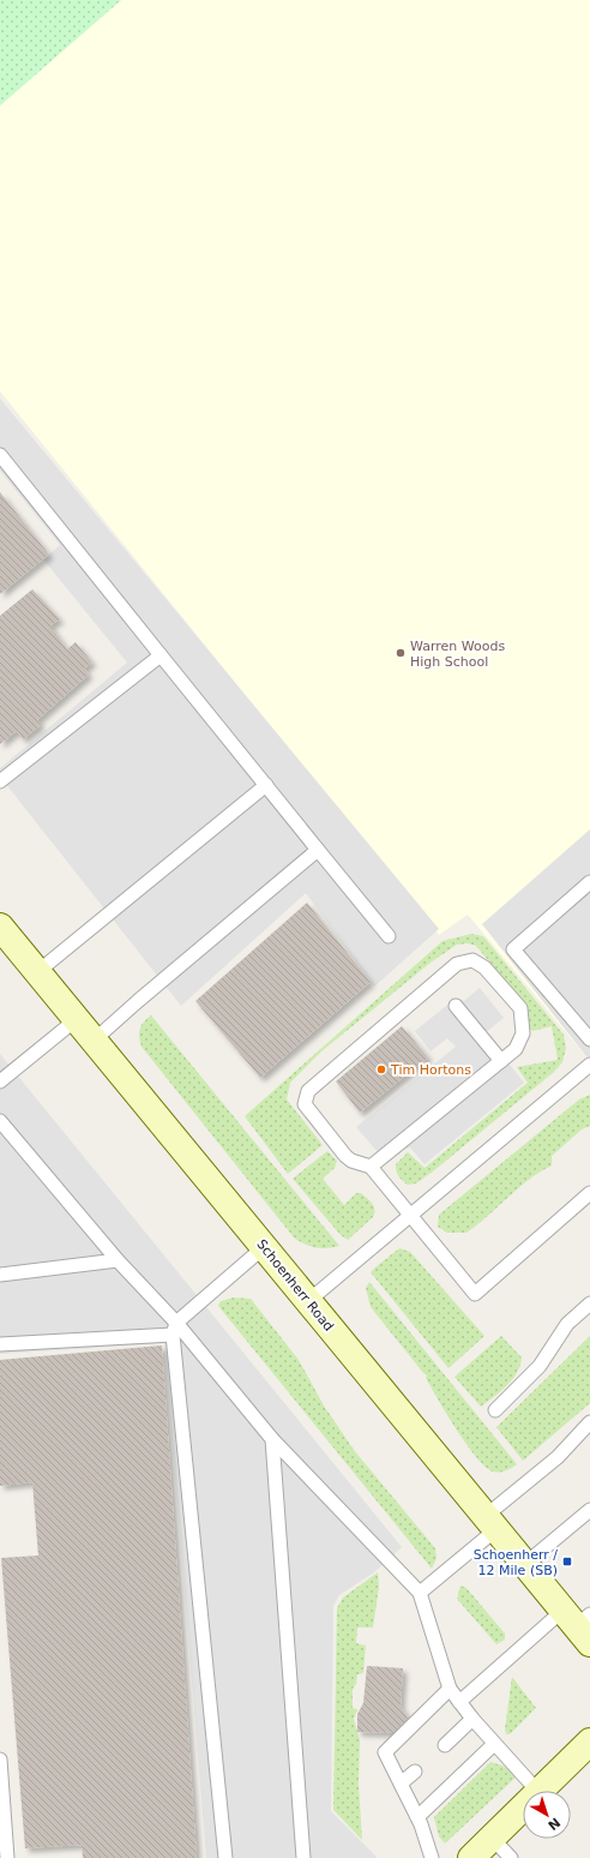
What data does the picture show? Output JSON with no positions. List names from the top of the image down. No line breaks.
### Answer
{"streets":{"main road":["Schoenherr Road"]},"places":{"other":["Warren Woods High School","Tim Hortons"],"transit":["Schoenherr / 12 Mile (SB)"]},"north":"bottom right"}
